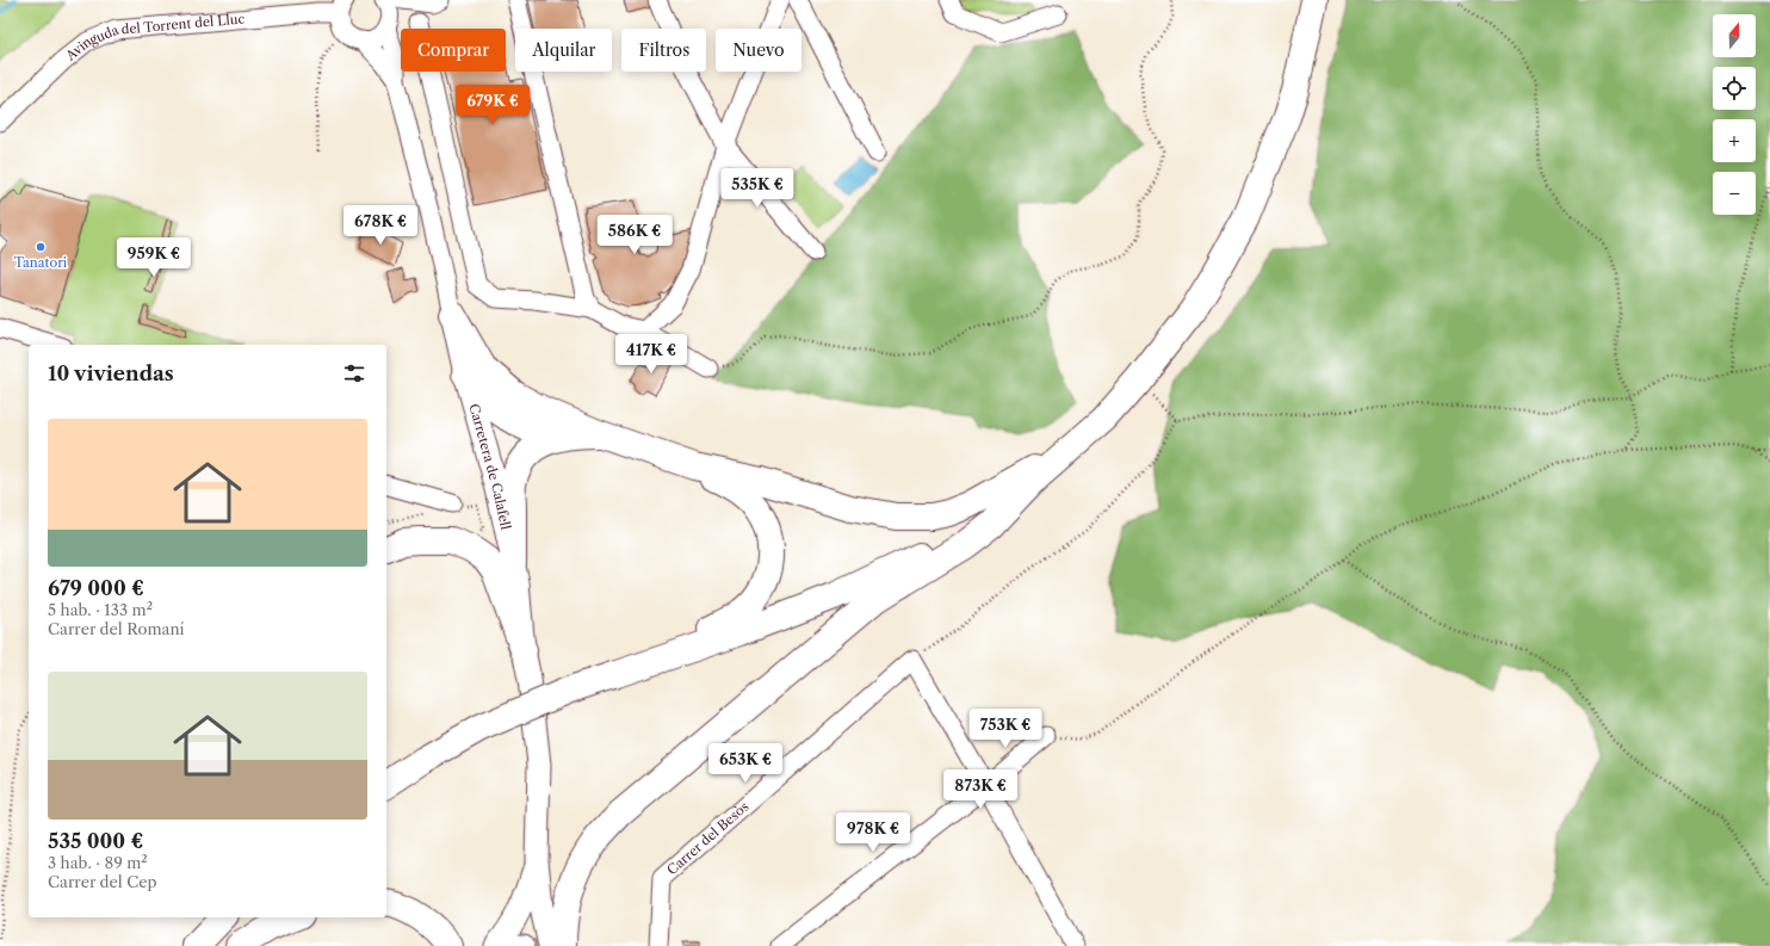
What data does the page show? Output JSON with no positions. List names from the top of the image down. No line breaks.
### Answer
{"streets":{"main road":["Carretera de Calafell"],"street":["Avinguda del Torrent del Lluc","Carrer del Besòs"]},"places":["Tanatori"],"north":"top","page":{"map_buttons":["+","−"],"chip":["Comprar","Alquilar","Filtros","Nuevo"],"price":["679K €","535K €","678K €","586K €","959K €","417K €","753K €","653K €","873K €","978K €"],"heading":"10 viviendas","list":[{"name":"679 000 €","note":"5 hab. · 133 m² · Carrer del Romaní"},{"name":"535 000 €","note":"3 hab. · 89 m² · Carrer del Cep"}]}}
